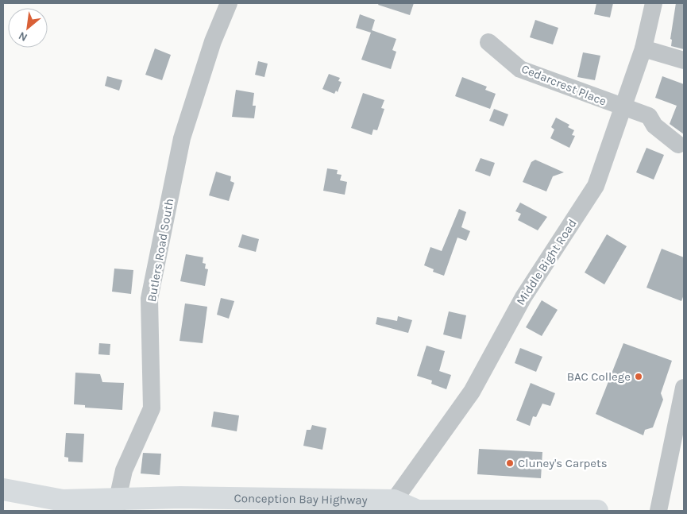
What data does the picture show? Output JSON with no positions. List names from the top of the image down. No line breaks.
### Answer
{"streets":{"main road":["Conception Bay Highway"],"street":["Cedarcrest Place","Butlers Road South","Middle Bight Road"]},"crossings":[["Cedarcrest Place","Middle Bight Road"],["Butlers Road South","Conception Bay Highway"],["Middle Bight Road","Conception Bay Highway"]],"places":["BAC College","Cluney's Carpets"],"north":"bottom left"}
